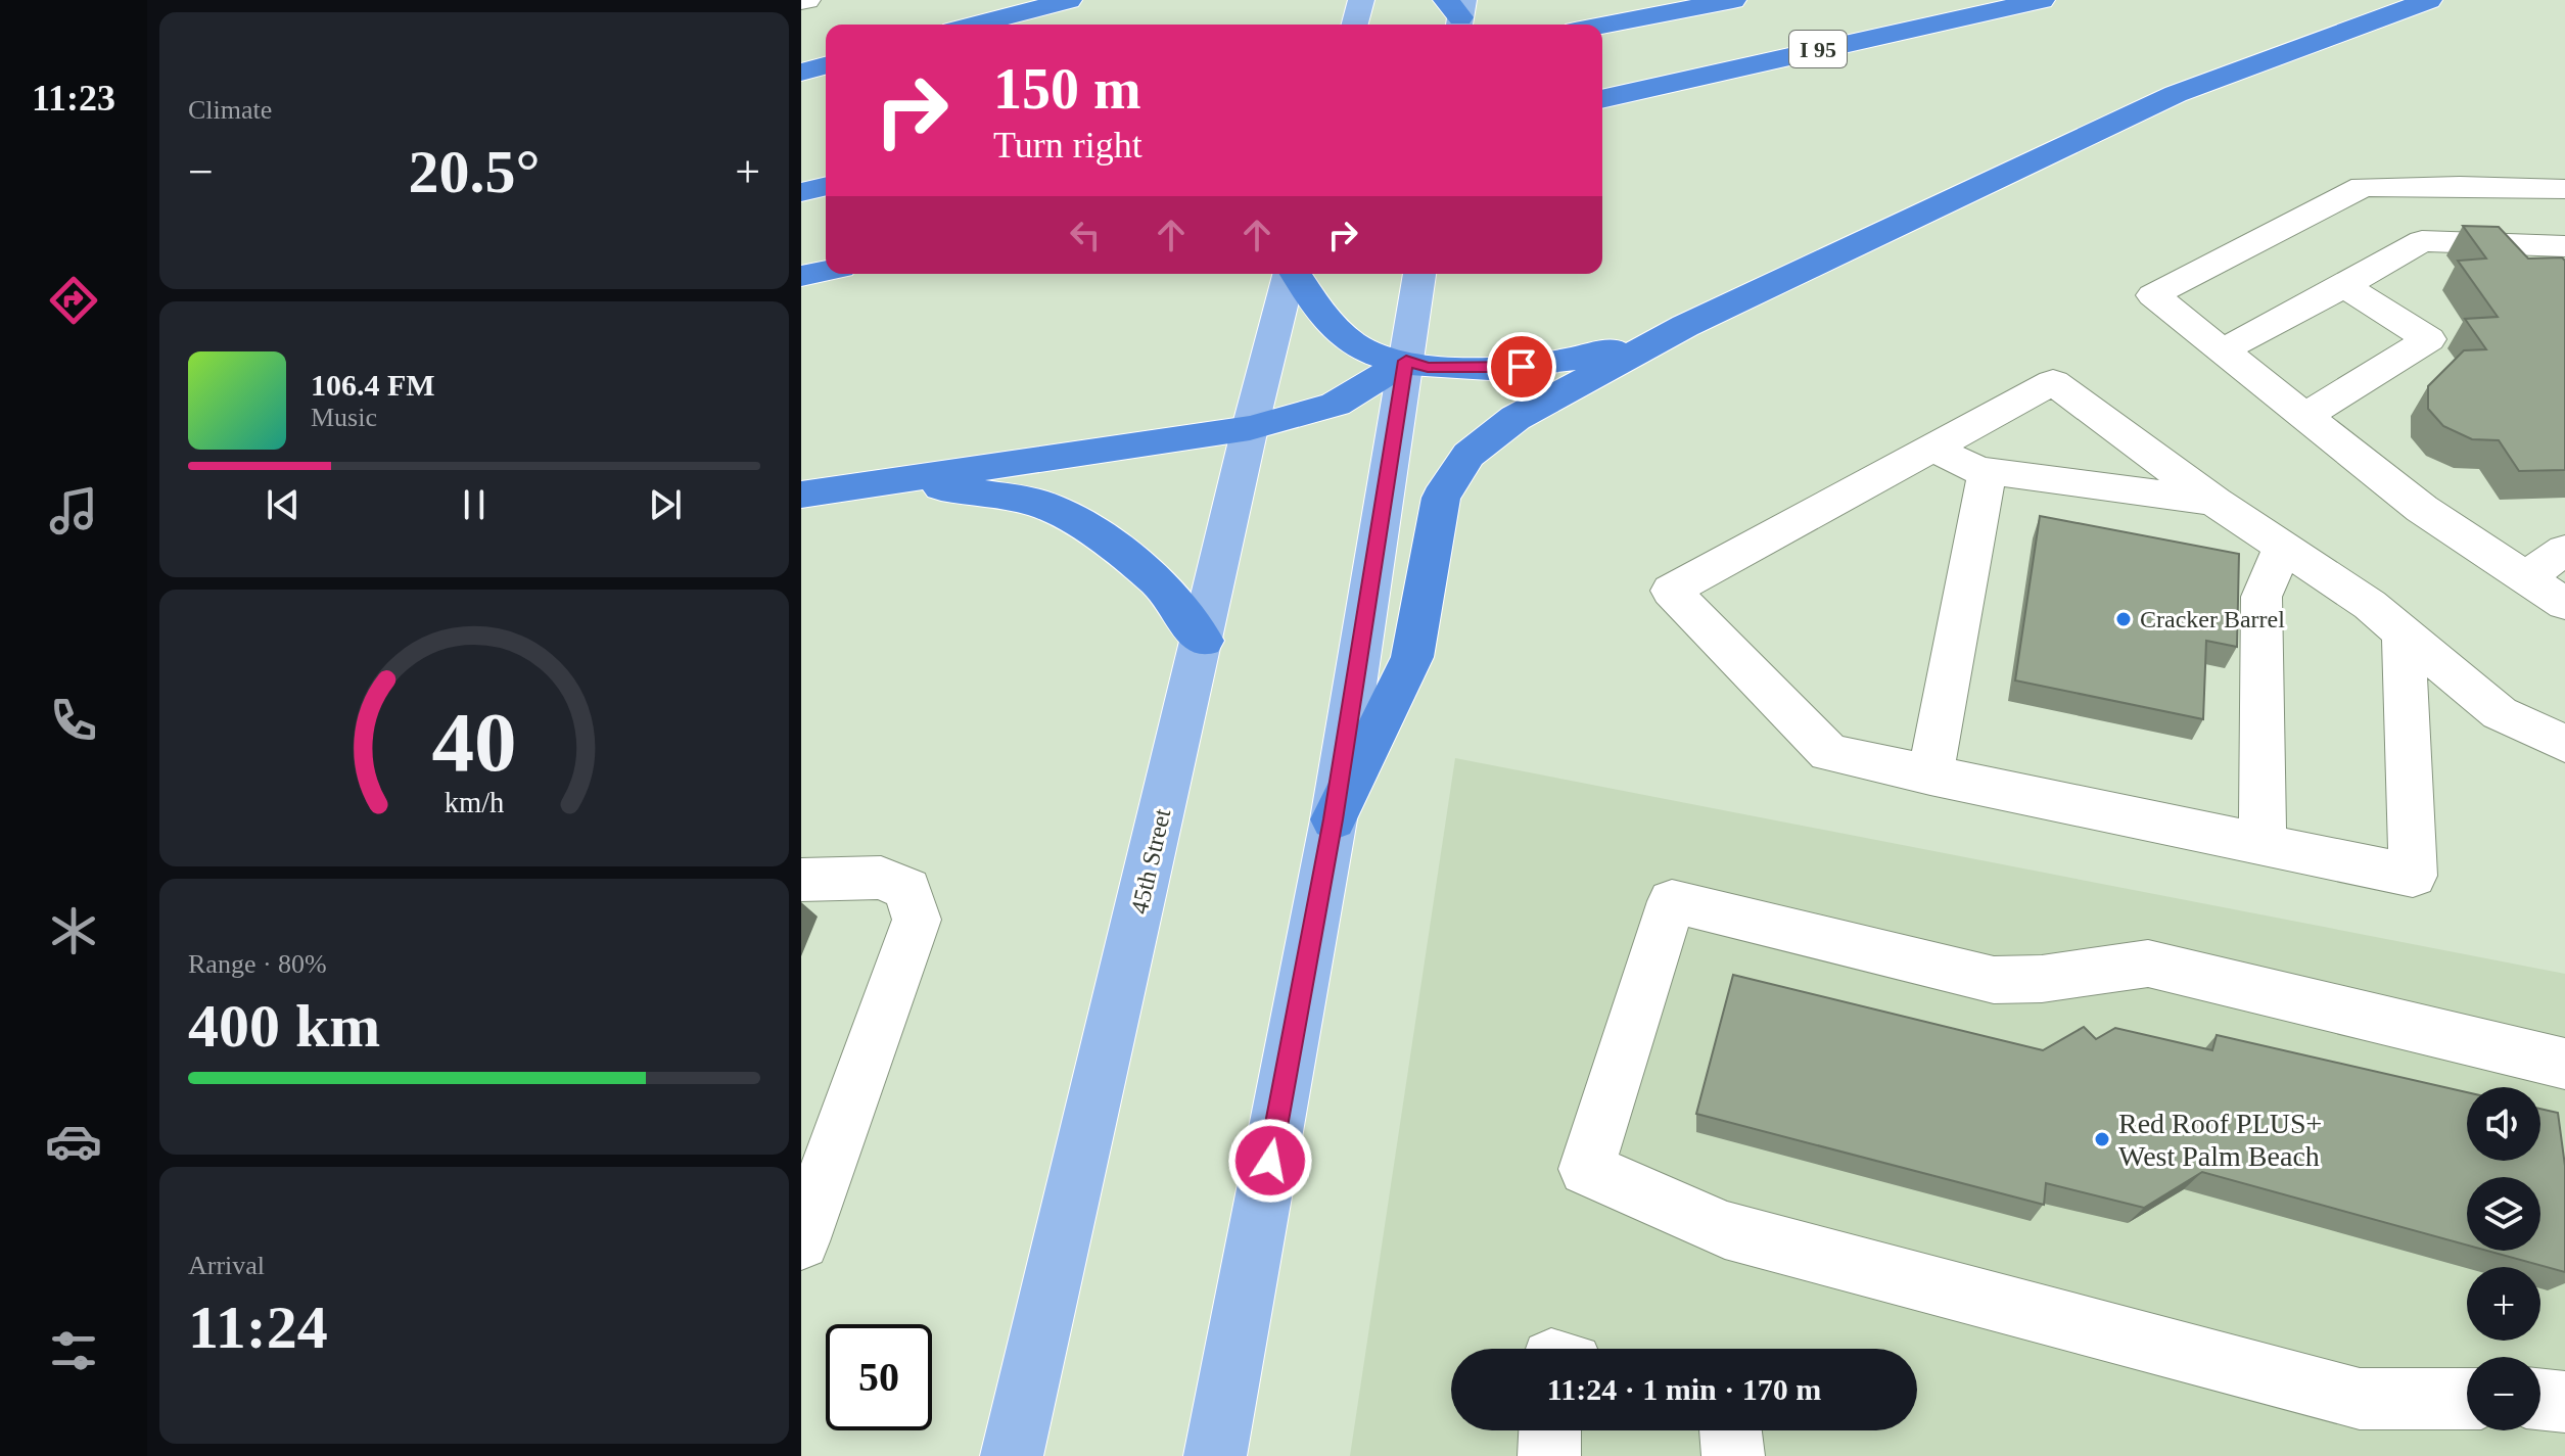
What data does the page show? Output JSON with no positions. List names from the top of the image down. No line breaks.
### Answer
{"streets":{"highway":["I 95"],"main road":["45th Street"]},"places":["Cracker Barrel","Red Roof PLUS+ West Palm Beach"],"page":{"tabs":"11:23","tile":["Climate",["Range · 80%","400 km"],["Arrival","11:24"]],"turn":["150 m","Turn right"],"heat":["−","20.5°","+"],"song":["106.4 FM","Music"],"map_buttons":["+","−"],"limit":"50","trip":"11:24 · 1 min · 170 m","gauge":["40","km/h"]}}
